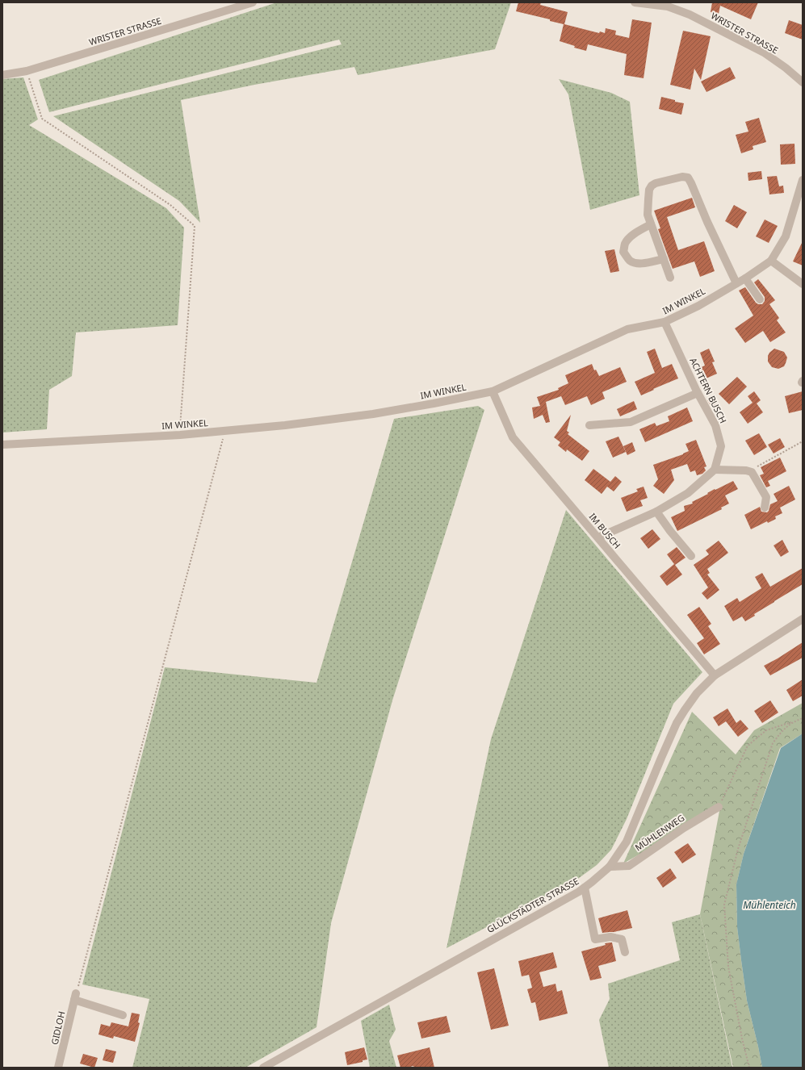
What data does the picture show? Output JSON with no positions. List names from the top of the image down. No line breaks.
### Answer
{"streets":{"street":["WRISTER STRASSE","IM WINKEL","ACHTERN BUSCH","IM BUSCH","MÜHLENWEG","GLÜCKSTÄDTER STRASSE","GIDLOH"]},"crossings":[["IM WINKEL","ACHTERN BUSCH"],["IM WINKEL","IM BUSCH"],["IM BUSCH","GLÜCKSTÄDTER STRASSE"],["MÜHLENWEG","GLÜCKSTÄDTER STRASSE"]],"water":["Mühlenteich"]}
